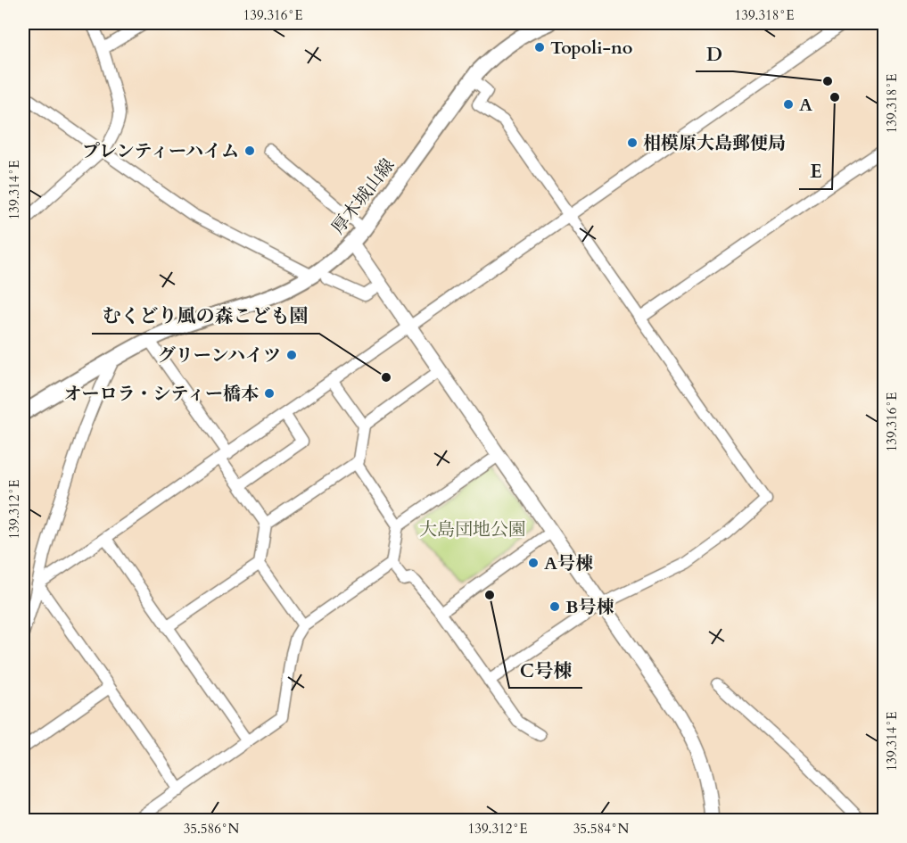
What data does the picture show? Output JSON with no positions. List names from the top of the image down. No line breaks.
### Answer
{"streets":{"main road":["厚木城山線"]},"parks":["大島団地公園"],"places":["Topoli-no","D","E","A","相模原大島郵便局","プレンティーハイム","グリーンハイツ","むくどり風の森こども園","オーロラ・シティー橋本","A号棟","C号棟","B号棟"],"coordinates":["139.316°E","139.318°E","139.314°E","139.312°E","35.586°N","35.584°N"]}
